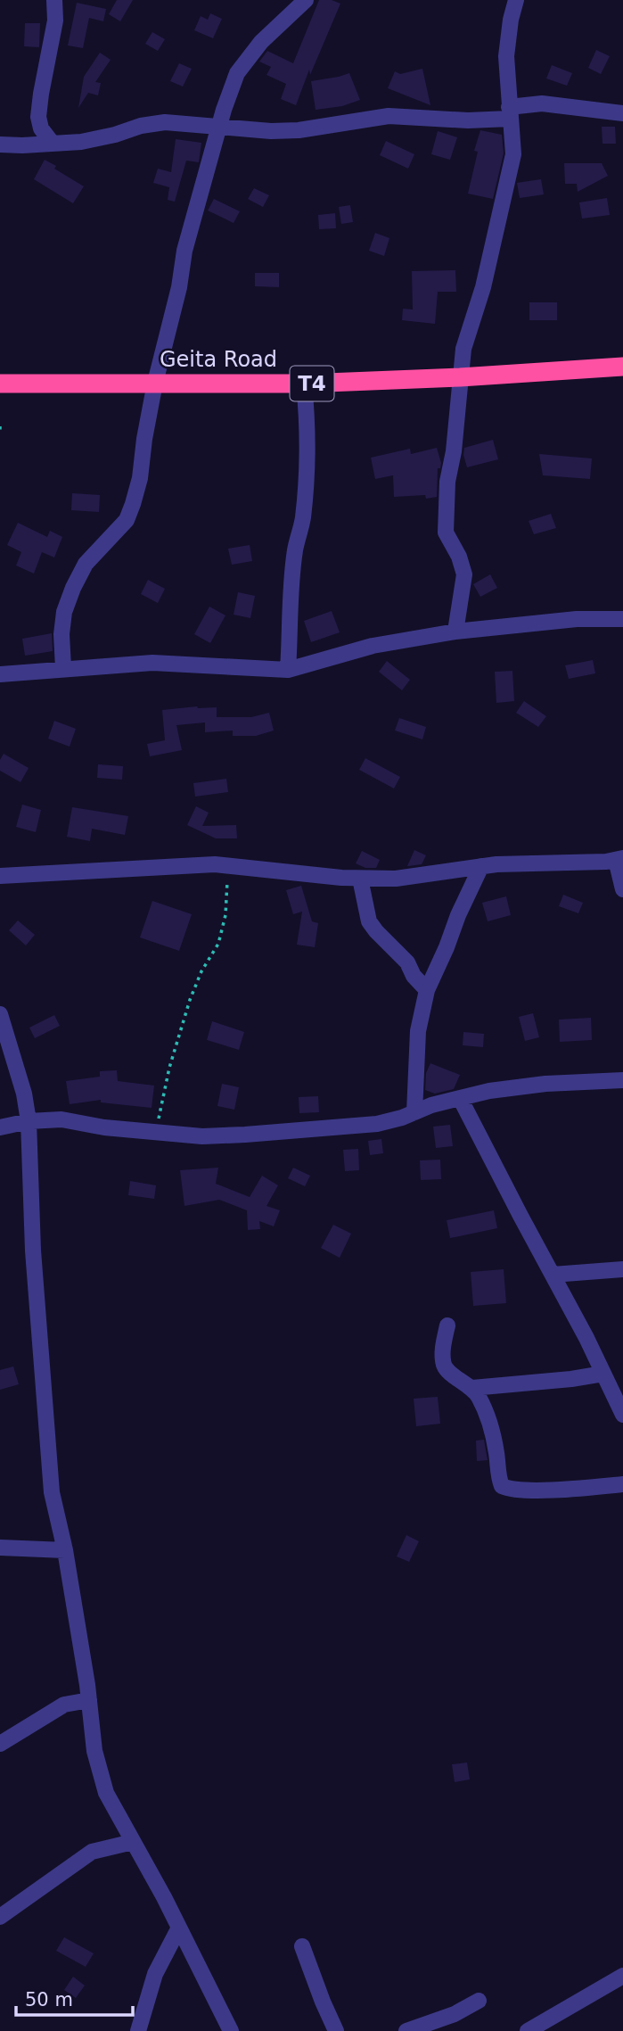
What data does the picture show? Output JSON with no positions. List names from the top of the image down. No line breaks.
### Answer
{"streets":{"highway":["Geita Road","T4"]},"scale_bar":"50 m"}
